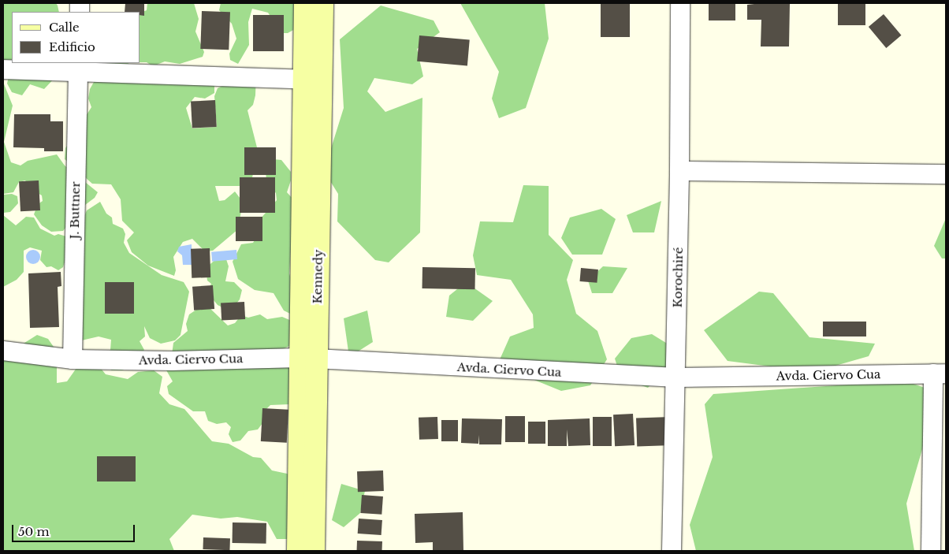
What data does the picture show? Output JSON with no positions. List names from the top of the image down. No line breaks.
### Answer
{"streets":{"main road":["Kennedy"],"street":["J. Buttner","Korochiré","Avda. Ciervo Cua"]},"crossings":[["J. Buttner","Avda. Ciervo Cua"],["Kennedy","Avda. Ciervo Cua"],["Korochiré","Avda. Ciervo Cua"]],"legend":["Calle","Edificio"],"scale_bar":"50 m"}
